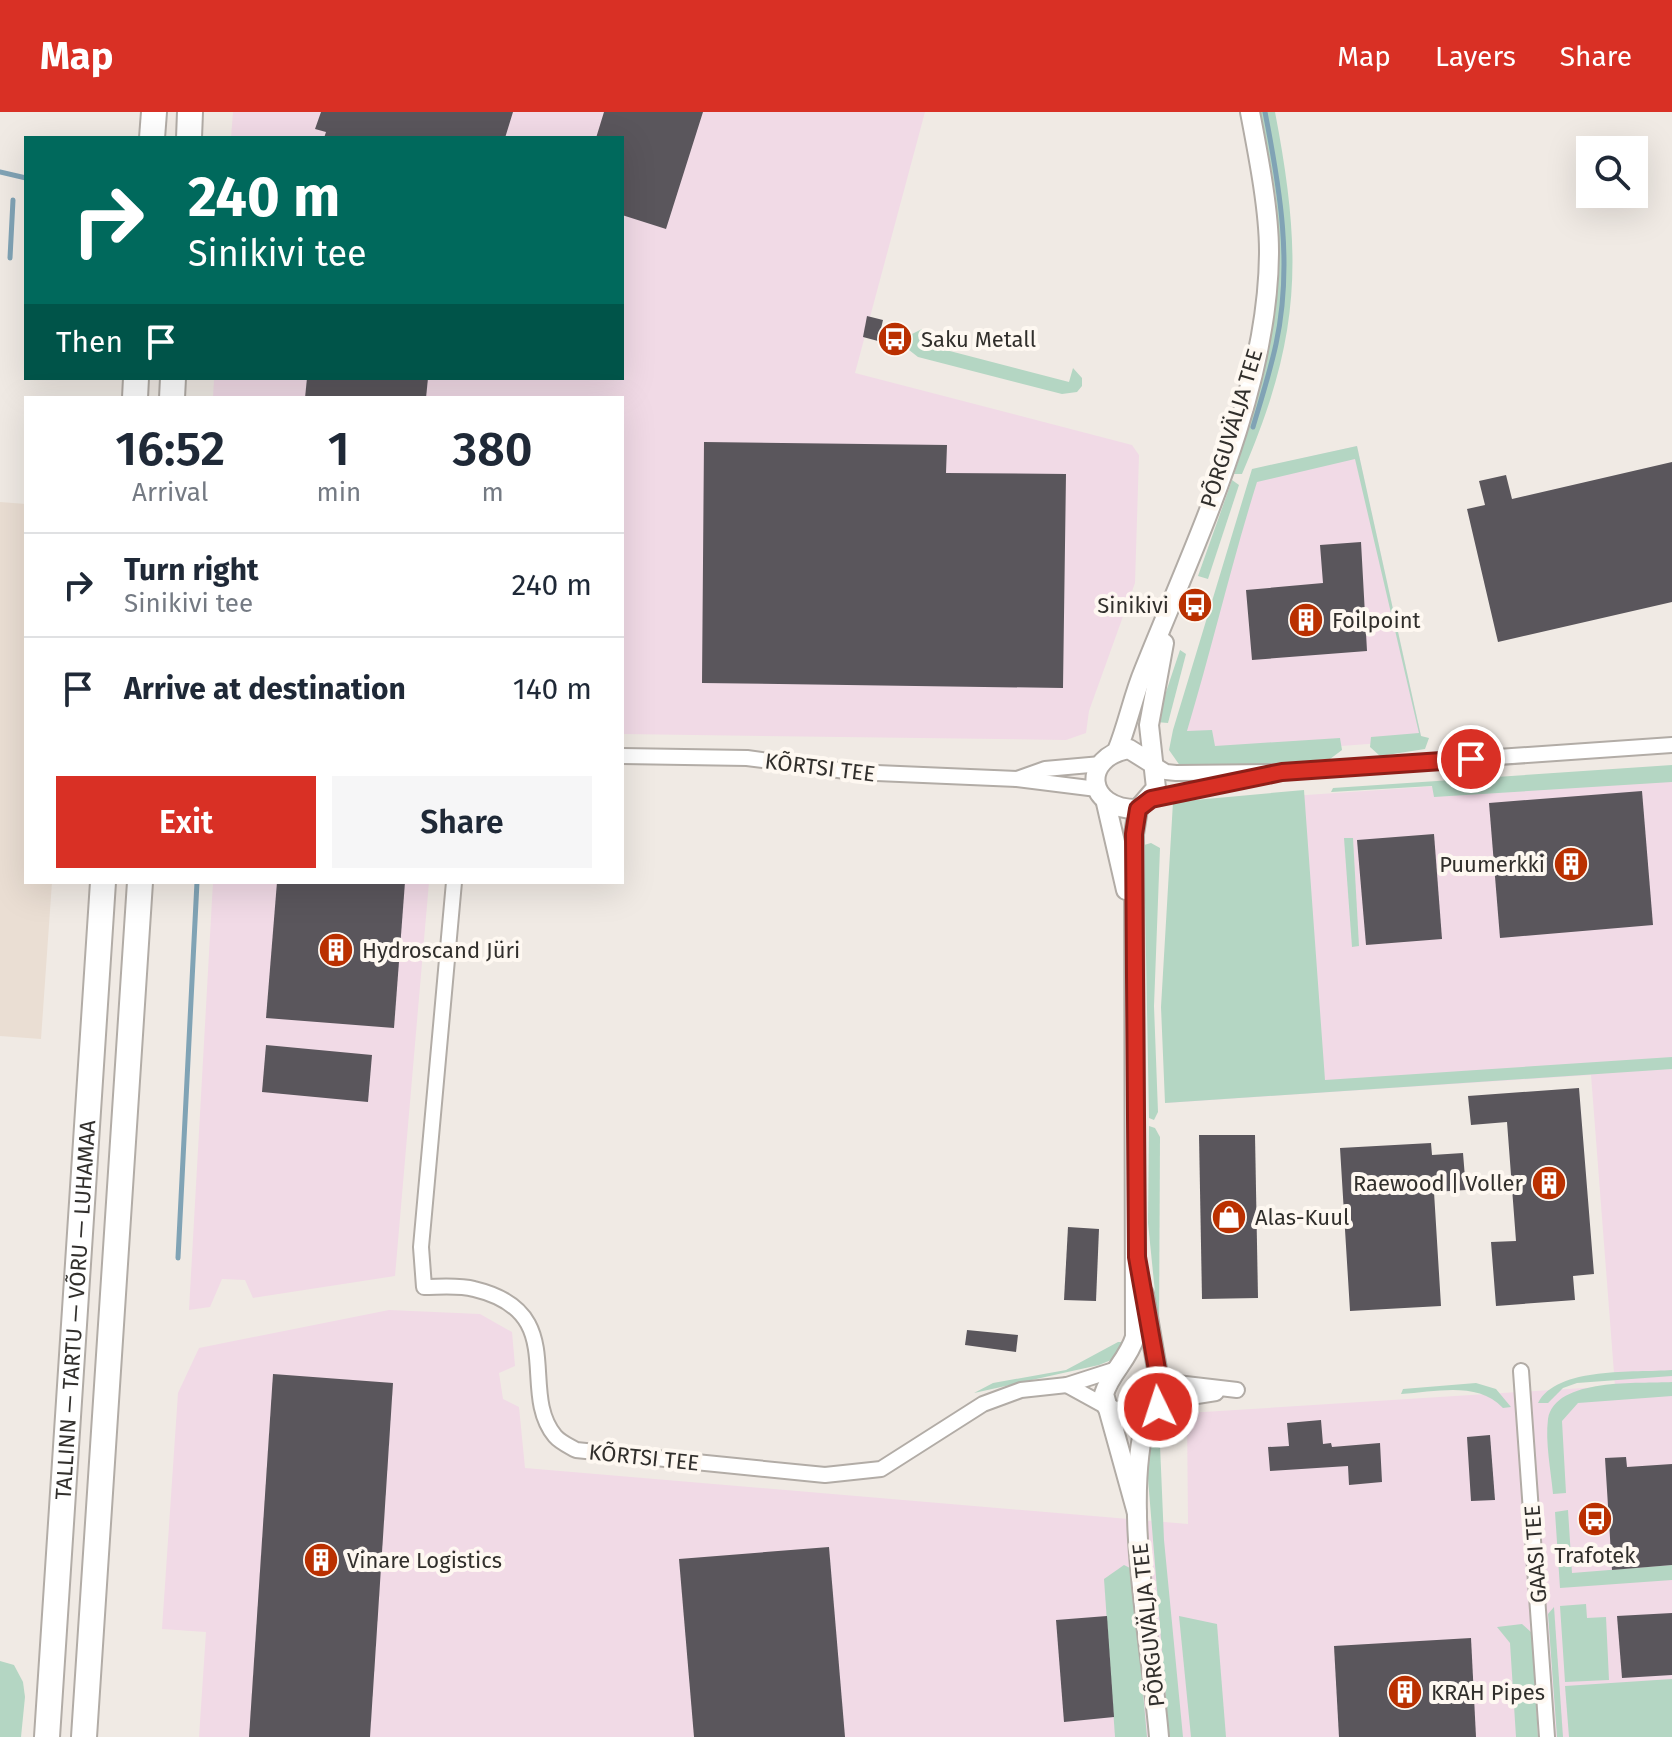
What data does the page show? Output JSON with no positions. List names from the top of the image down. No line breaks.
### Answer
{"streets":{"highway":["TALLINN — TARTU — VÕRU — LUHAMAA"],"street":["PÕRGUVÄLJA TEE","KÕRTSI TEE","GAASI TEE"]},"crossings":[["PÕRGUVÄLJA TEE","KÕRTSI TEE"]],"places":{"bus stop":["Saku Metall","Sinikivi","Trafotek"],"building":["Foilpoint","Puumerkki","Hydroscand Jüri","Raewood | Voller","Vinare Logistics","KRAH Pipes"],"shop":["Alas-Kuul"]},"page":{"header":"Map","nav":["Map","Layers","Share"],"turn":["240 m","Sinikivi tee"],"then":"Then","eta":["16:52","Arrival","1","min","380","m"],"list":[{"name":"Turn right","note":"Sinikivi tee","value":"240 m"},{"name":"Arrive at destination","value":"140 m"}],"buttons":["Exit","Share"]}}
